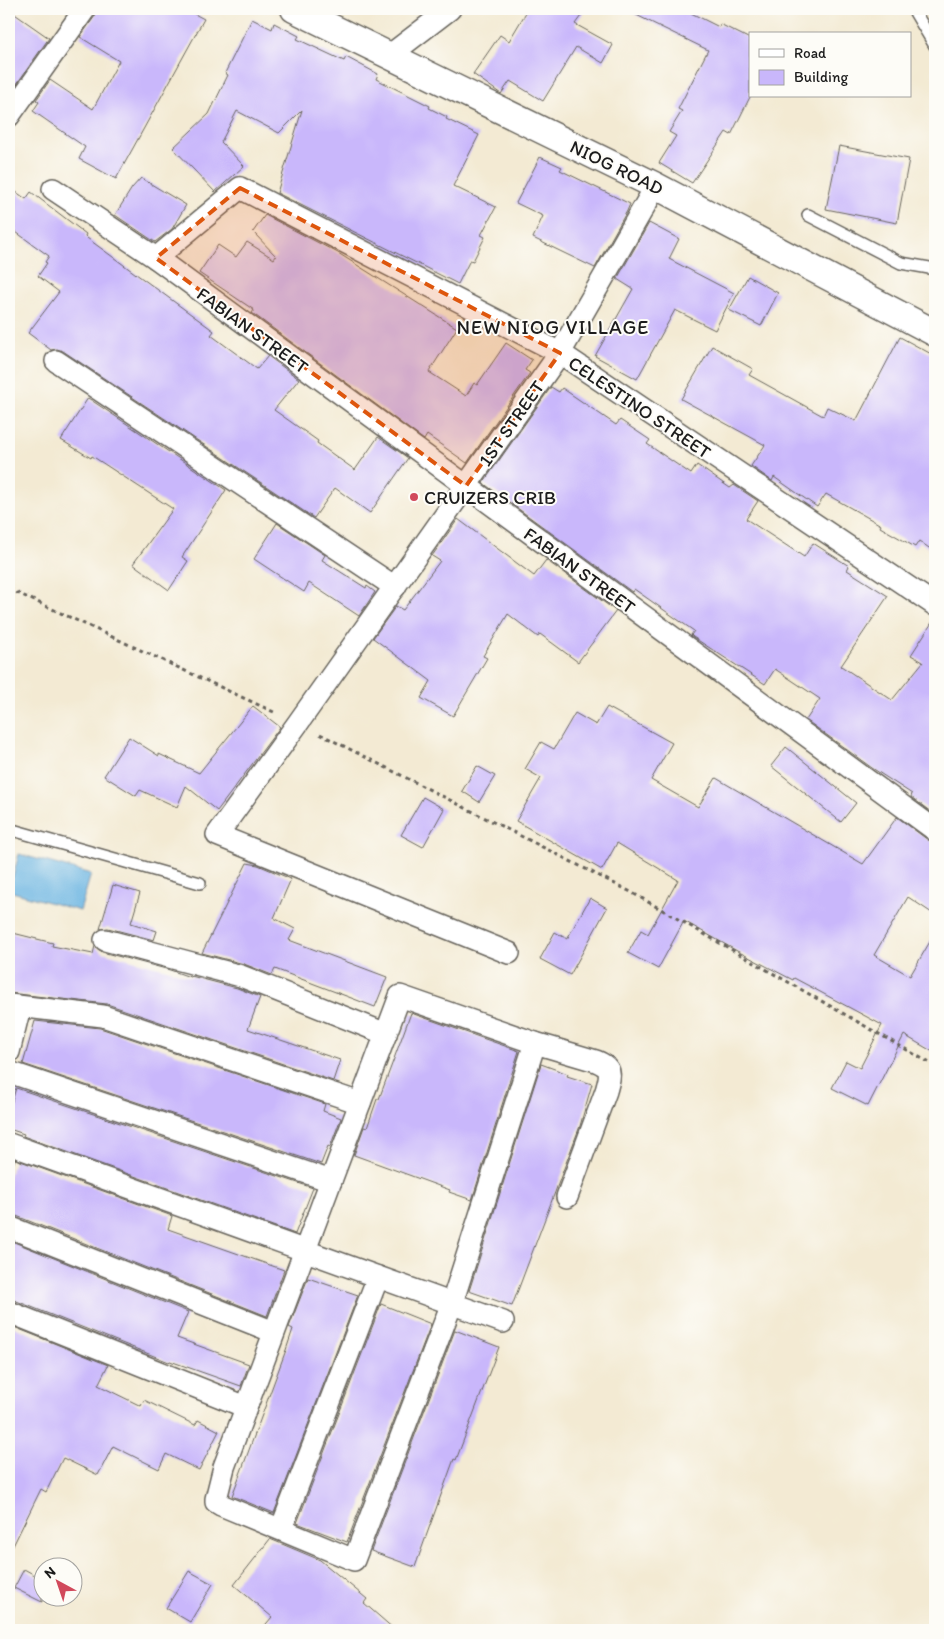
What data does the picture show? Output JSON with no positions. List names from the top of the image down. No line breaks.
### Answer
{"streets":{"street":["NIOG ROAD","FABIAN STREET","CELESTINO STREET","1ST STREET"]},"crossings":[["NIOG ROAD","1ST STREET"],["FABIAN STREET","CELESTINO STREET"],["FABIAN STREET","1ST STREET"],["CELESTINO STREET","1ST STREET"]],"districts":["NEW NIOG VILLAGE"],"places":["CRUIZERS CRIB"],"legend":["Road","Building"],"north":"top left"}
